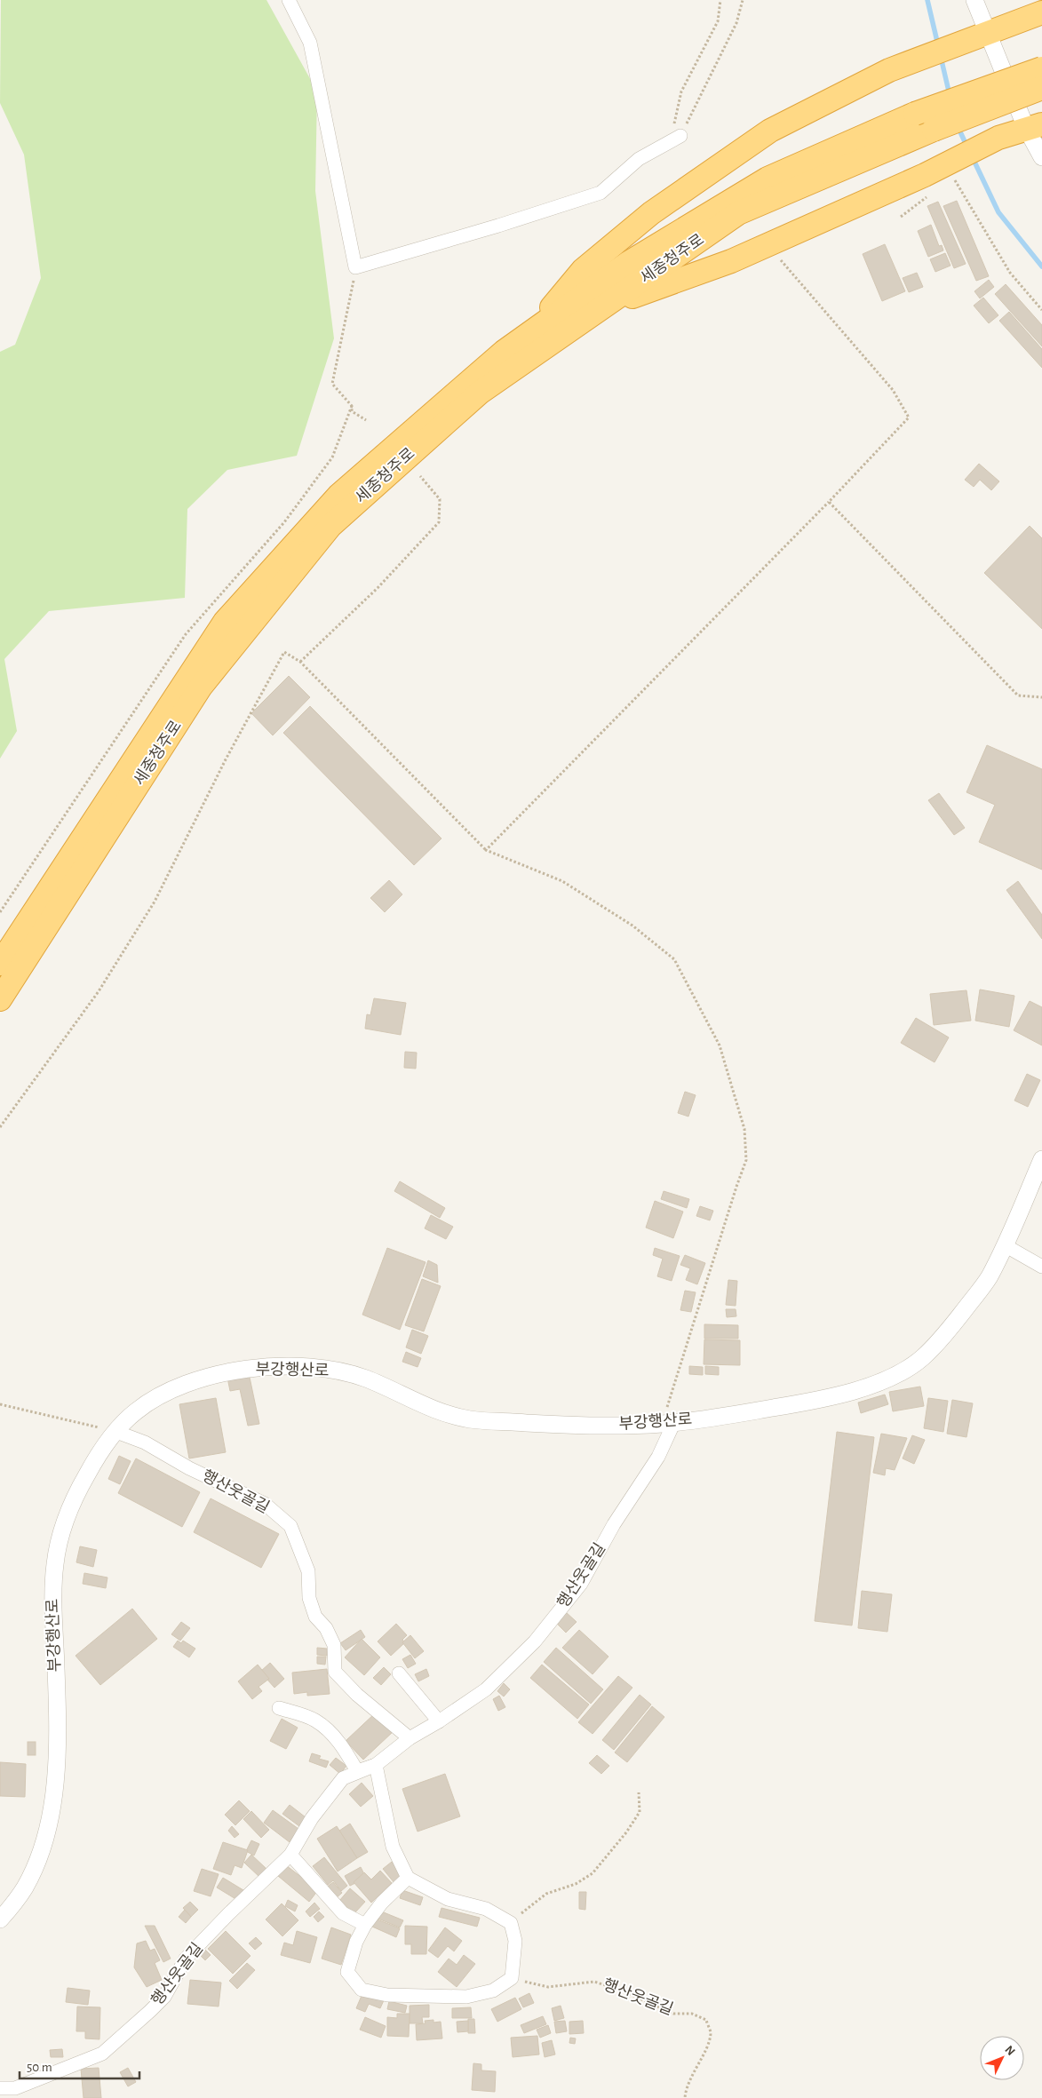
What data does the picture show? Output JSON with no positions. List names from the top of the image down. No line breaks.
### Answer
{"streets":{"highway":["세종청주로"],"street":["부강행산로","행산웃골길"]},"crossings":[["부강행산로","행산웃골길"]],"scale_bar":"50 m","north":"top right"}
